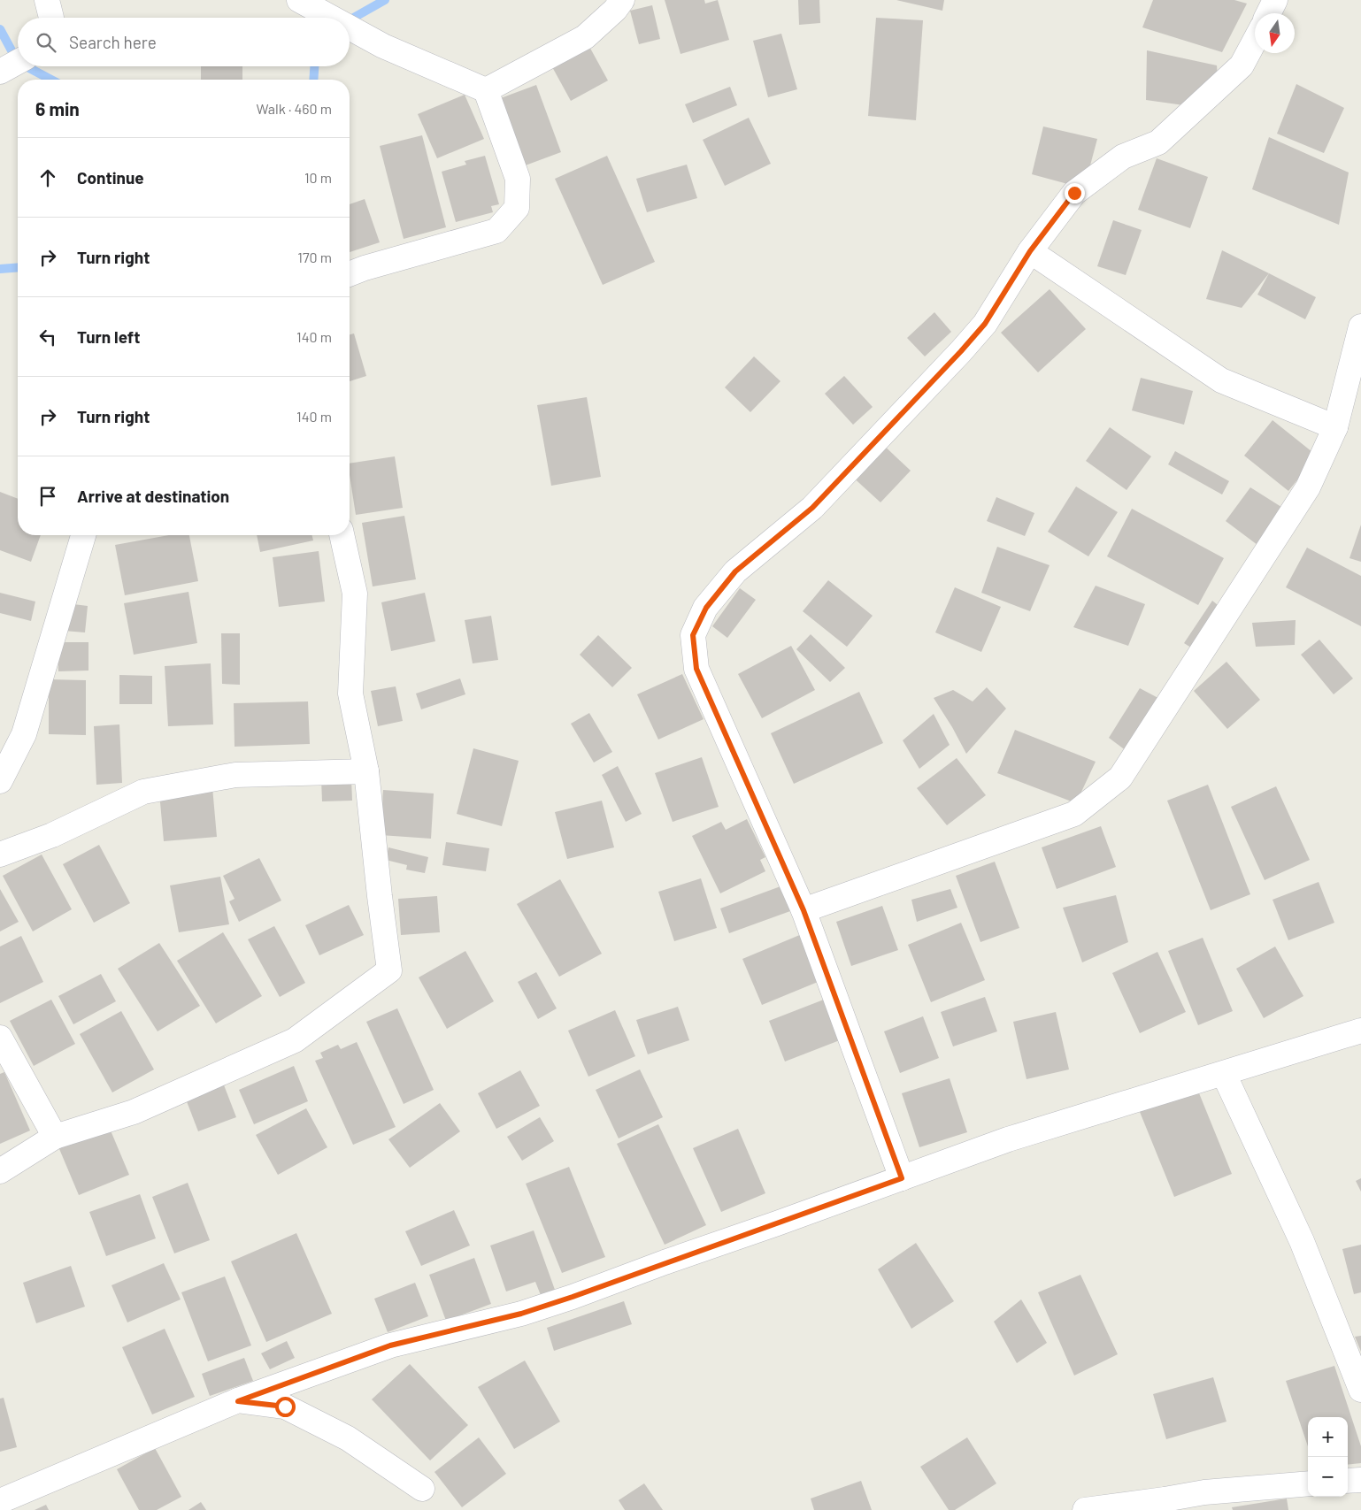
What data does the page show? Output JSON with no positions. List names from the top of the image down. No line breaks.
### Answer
{"north":"bottom","page":{"search":"Search here","heading":["6 min","Walk · 460 m"],"list":[["Continue","10 m"],["Turn right","170 m"],["Turn left","140 m"],["Turn right","140 m"],"Arrive at destination"],"map_buttons":["+","−"]}}
